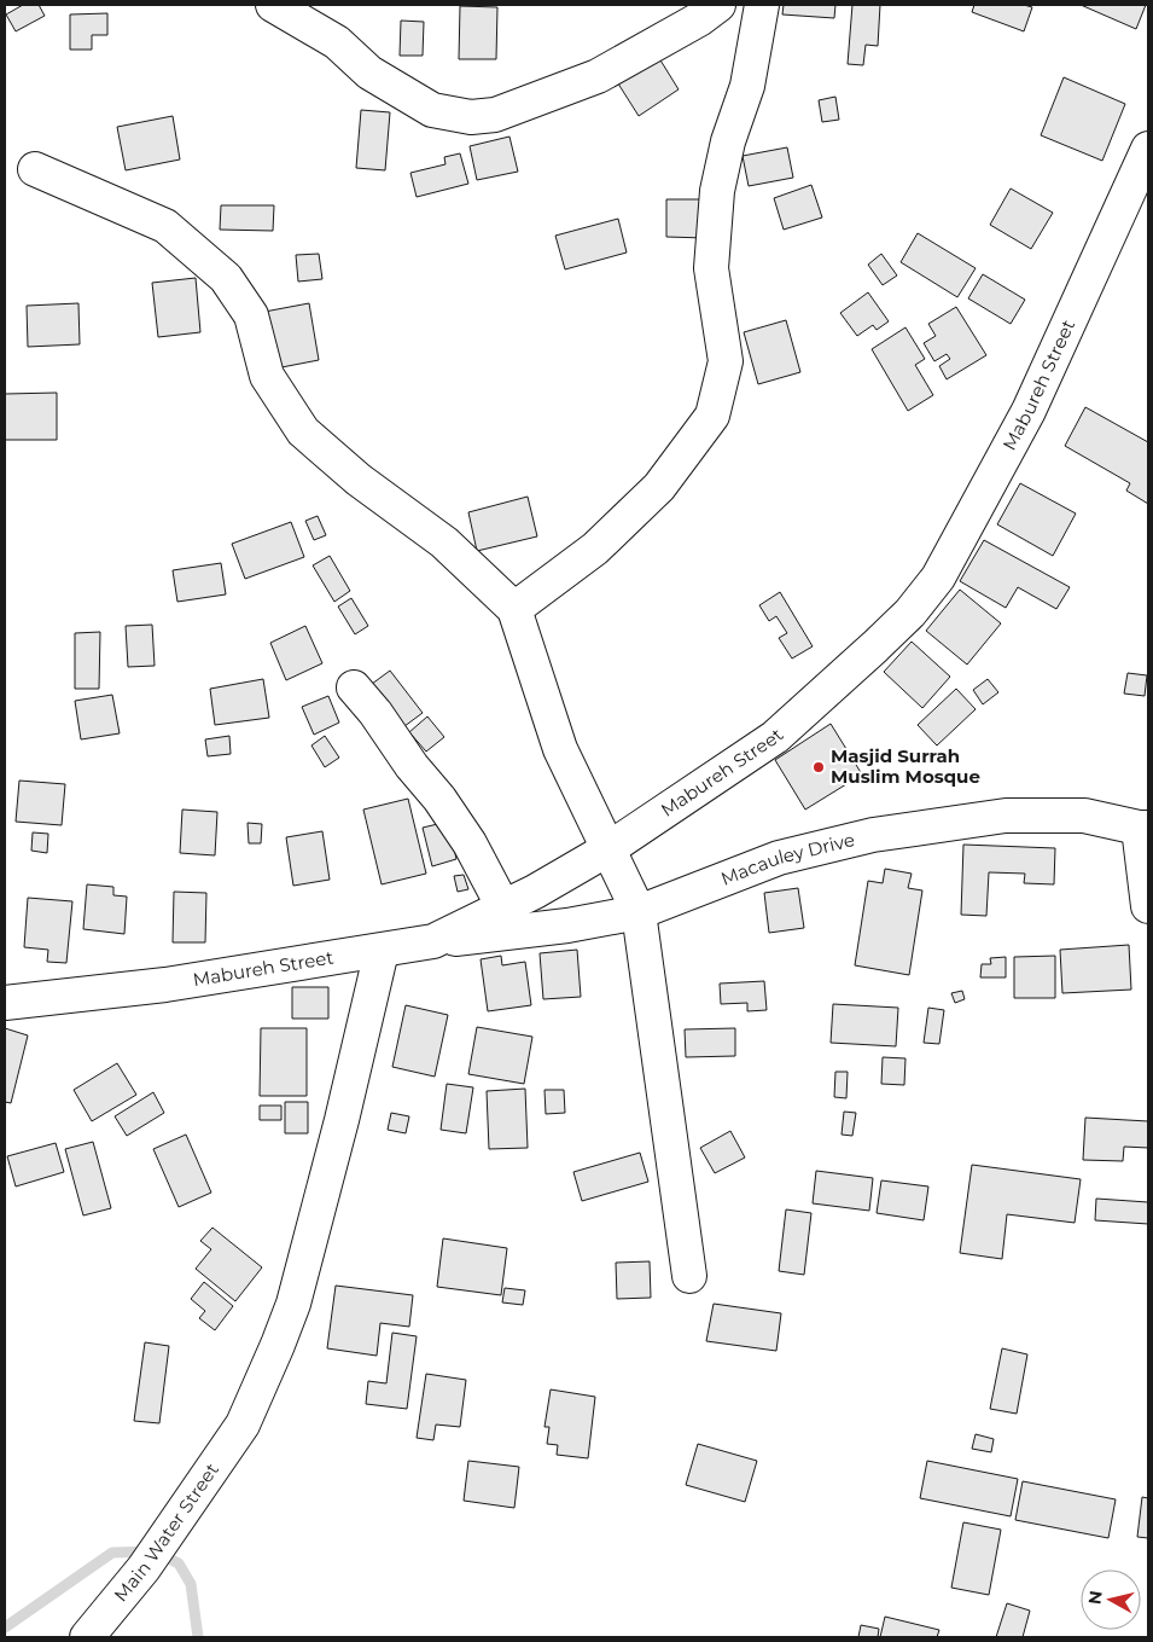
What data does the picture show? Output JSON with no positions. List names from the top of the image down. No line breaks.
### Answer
{"streets":{"street":["Mabureh Street","Macauley Drive","Main Water Street"]},"crossings":[["Mabureh Street","Macauley Drive"],["Mabureh Street","Main Water Street"]],"places":["Masjid Surrah Muslim Mosque"],"north":"left"}
